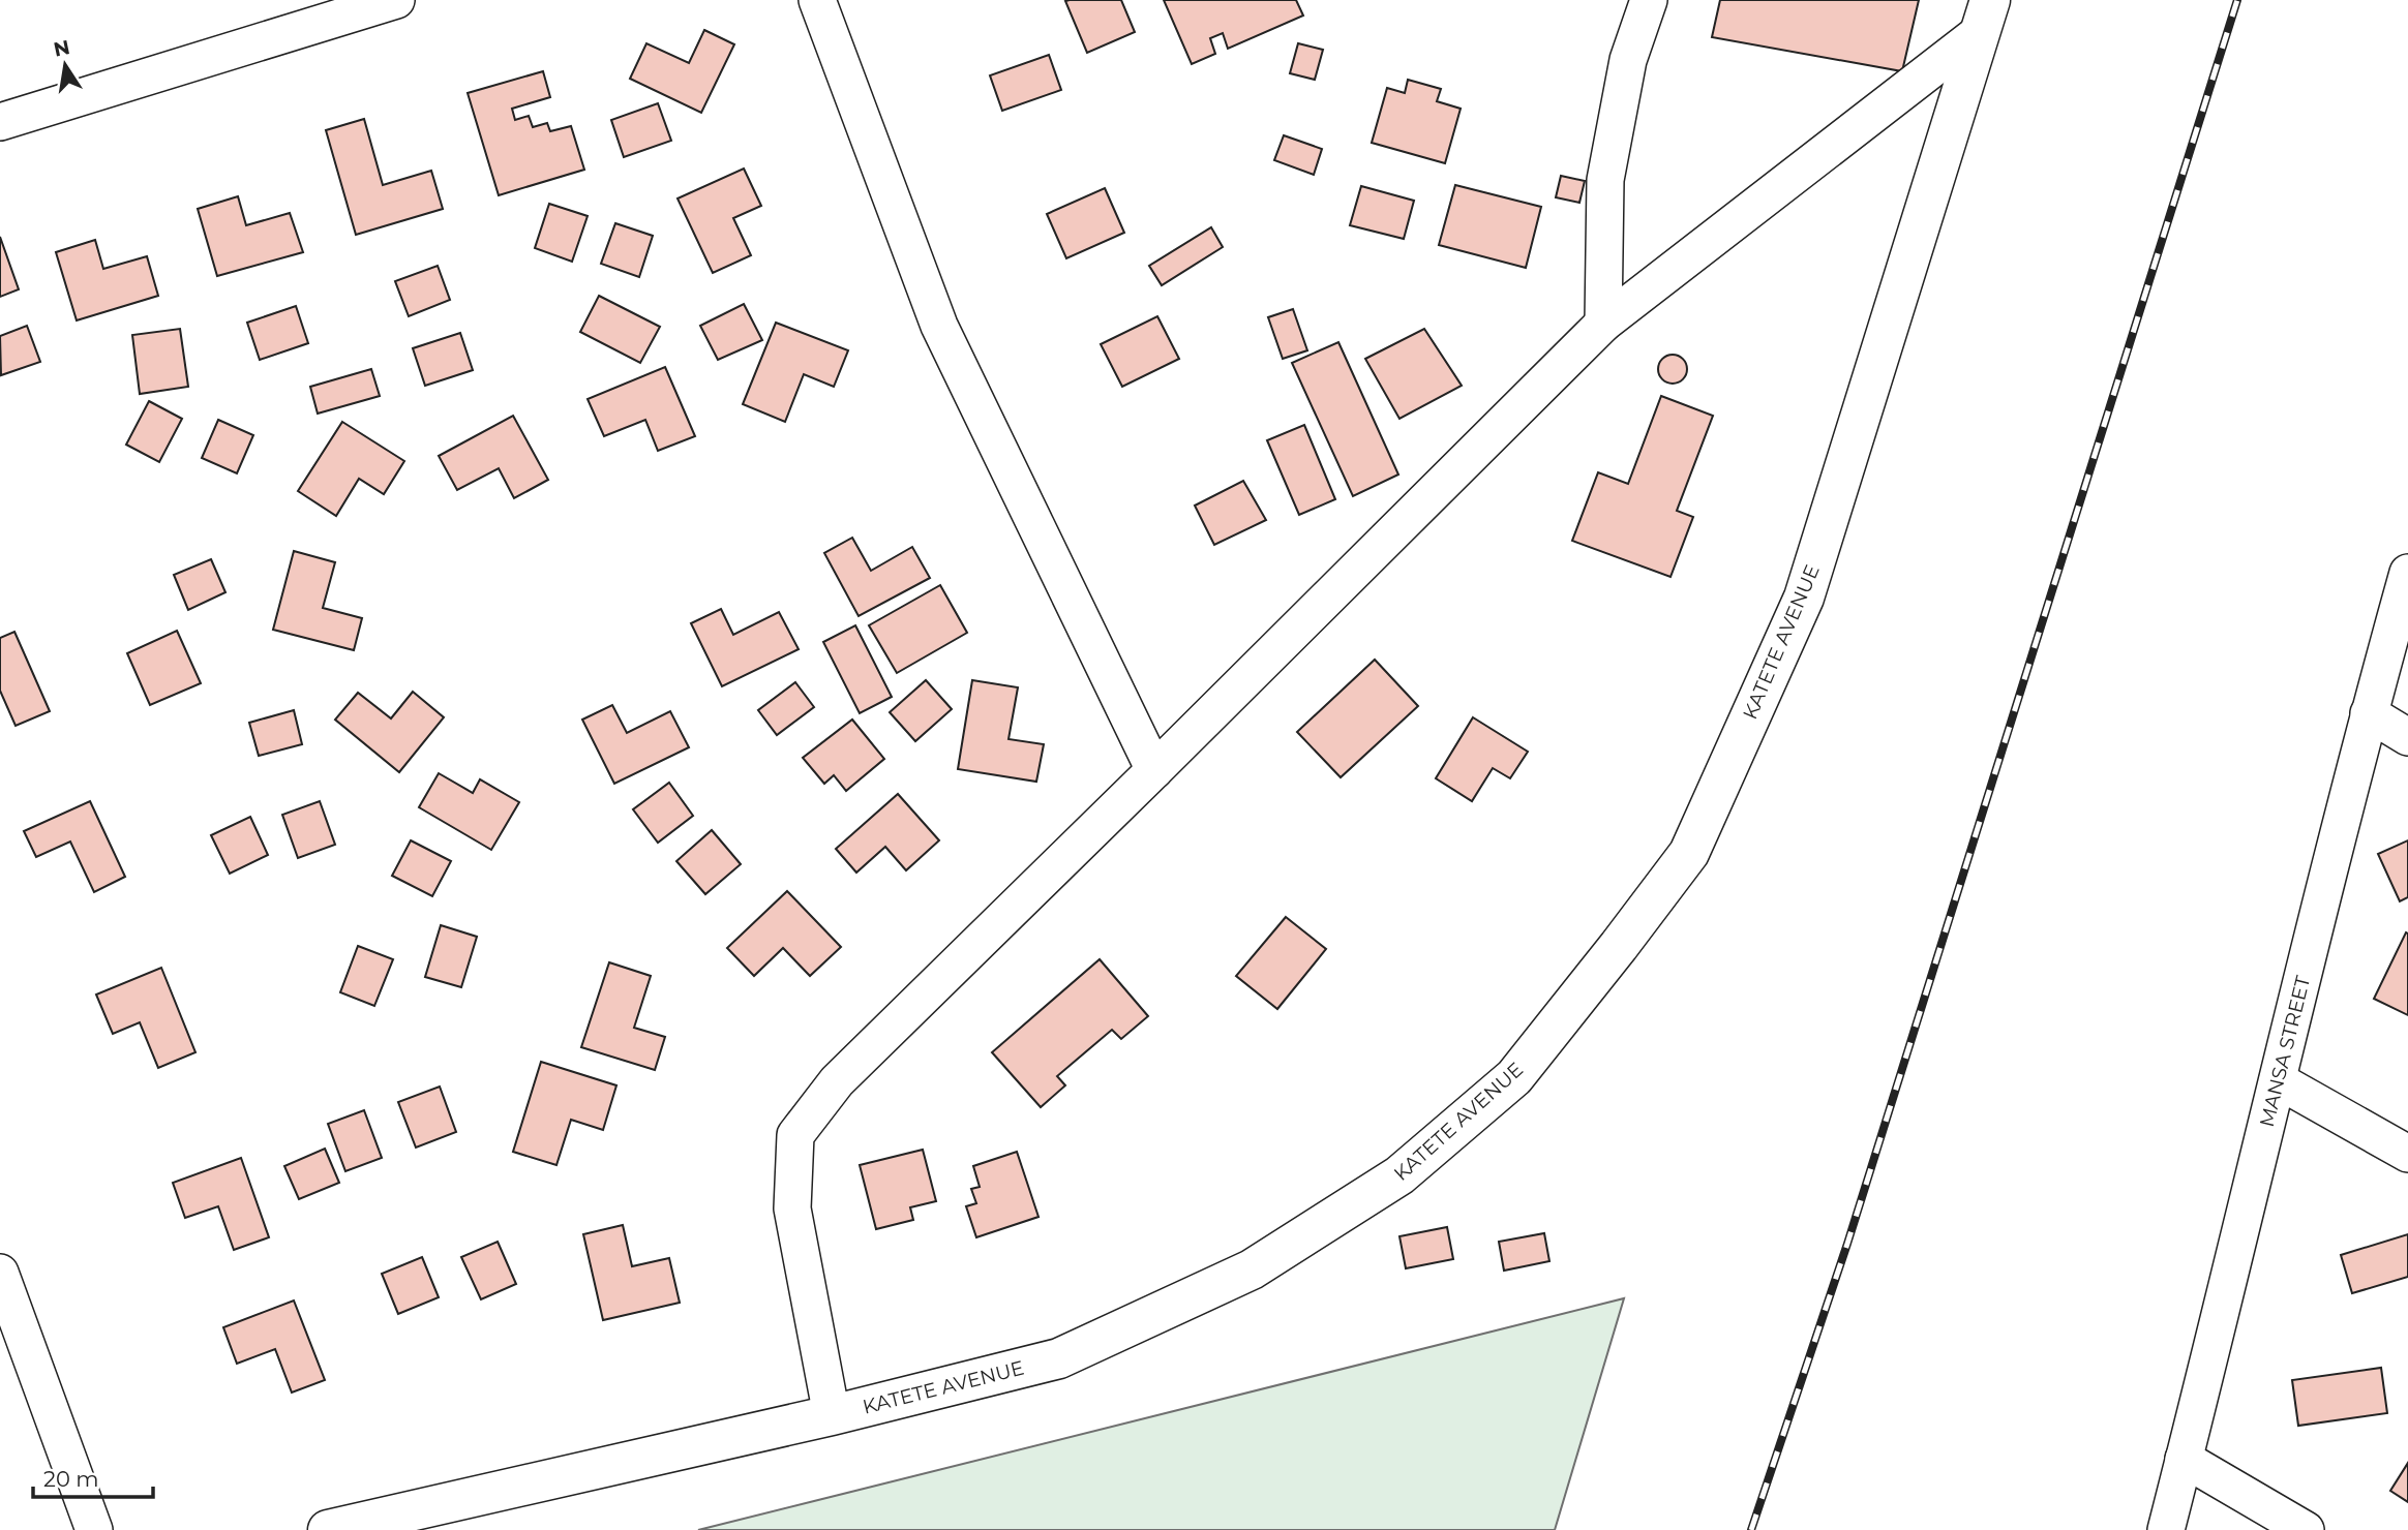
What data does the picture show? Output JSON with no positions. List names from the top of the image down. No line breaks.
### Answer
{"streets":{"street":["KATETE AVENUE","MANSA STREET"]},"scale_bar":"20 m","north":"top"}
